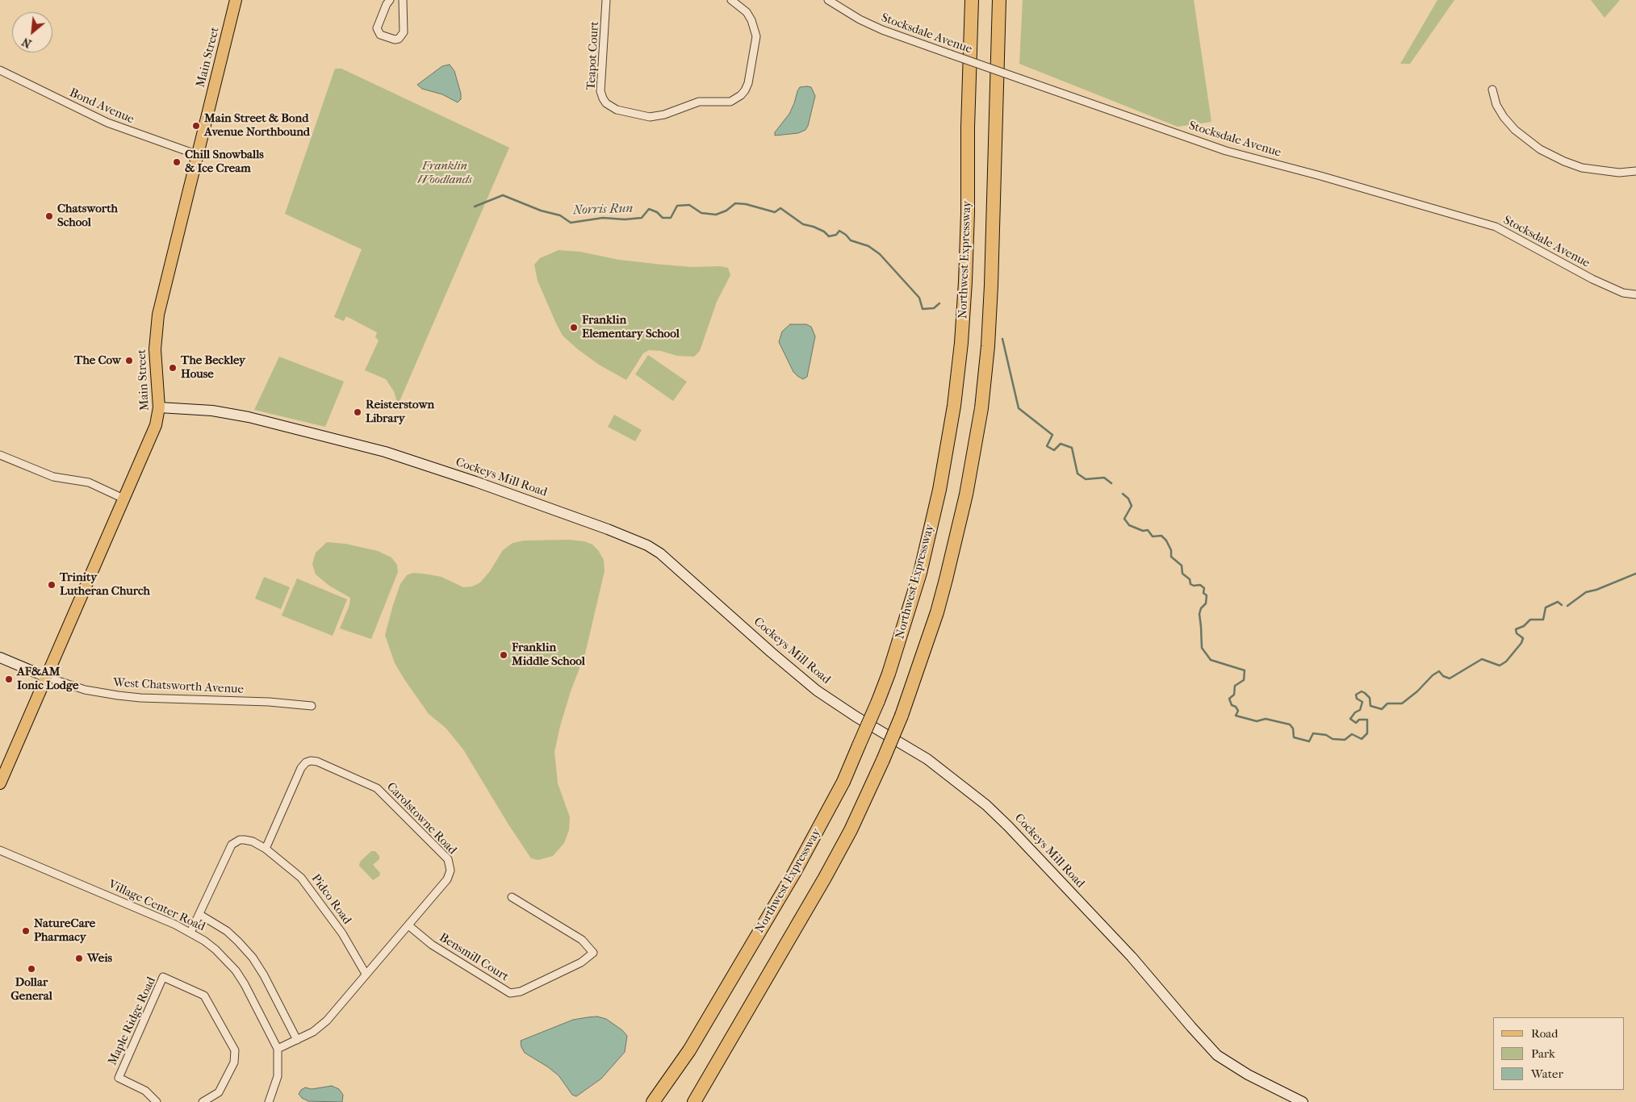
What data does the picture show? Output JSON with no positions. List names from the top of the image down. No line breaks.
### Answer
{"streets":{"highway":["Northwest Expressway"],"main road":["Main Street"],"street":["Stocksdale Avenue","Teapot Court","Bond Avenue","Cockeys Mill Road","West Chatsworth Avenue","Carolstowne Road","Pidco Road","Village Center Road","Bensmill Court","Maple Ridge Road"]},"crossings":[["Main Street","Bond Avenue"],["Main Street","Cockeys Mill Road"],["Main Street","West Chatsworth Avenue"],["Carolstowne Road","Pidco Road"],["Carolstowne Road","Village Center Road"],["Carolstowne Road","Bensmill Court"]],"water":["Norris Run"],"parks":["Franklin Woodlands"],"places":["Main Street & Bond Avenue Northbound","Chill Snowballs & Ice Cream","Chatsworth School","Franklin Elementary School","The Cow","The Beckley House","Reisterstown Library","Trinity Lutheran Church","Franklin Middle School","AF&AM Ionic Lodge","NatureCare Pharmacy","Weis","Dollar General"],"legend":["Road","Park","Water"],"north":"bottom left"}
